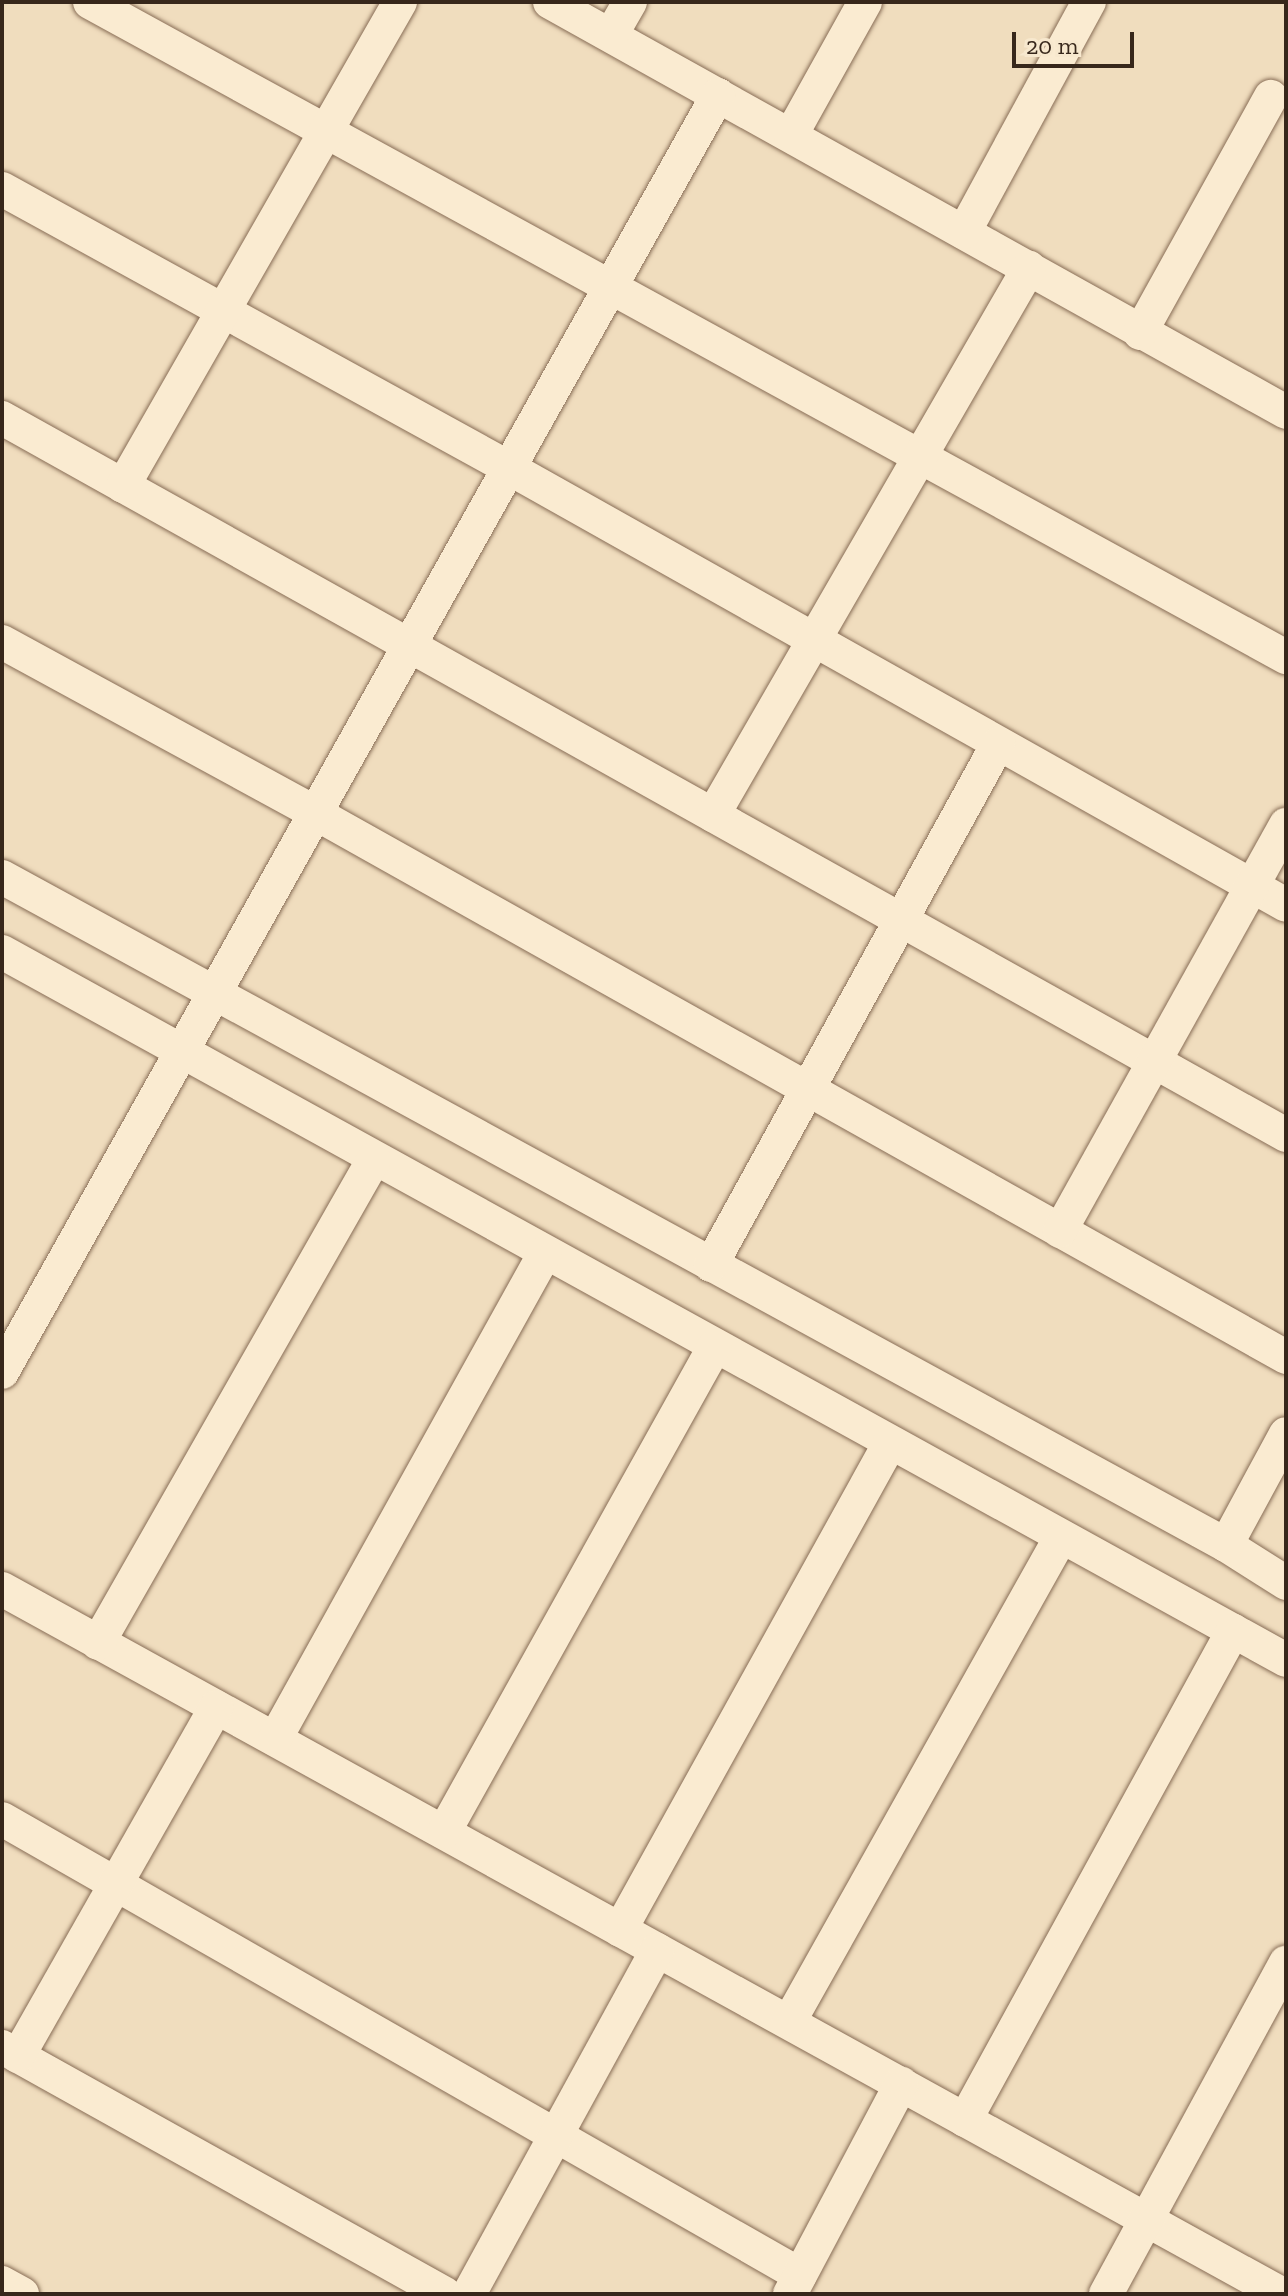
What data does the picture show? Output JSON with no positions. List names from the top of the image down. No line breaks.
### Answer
{"scale_bar":"20 m"}
